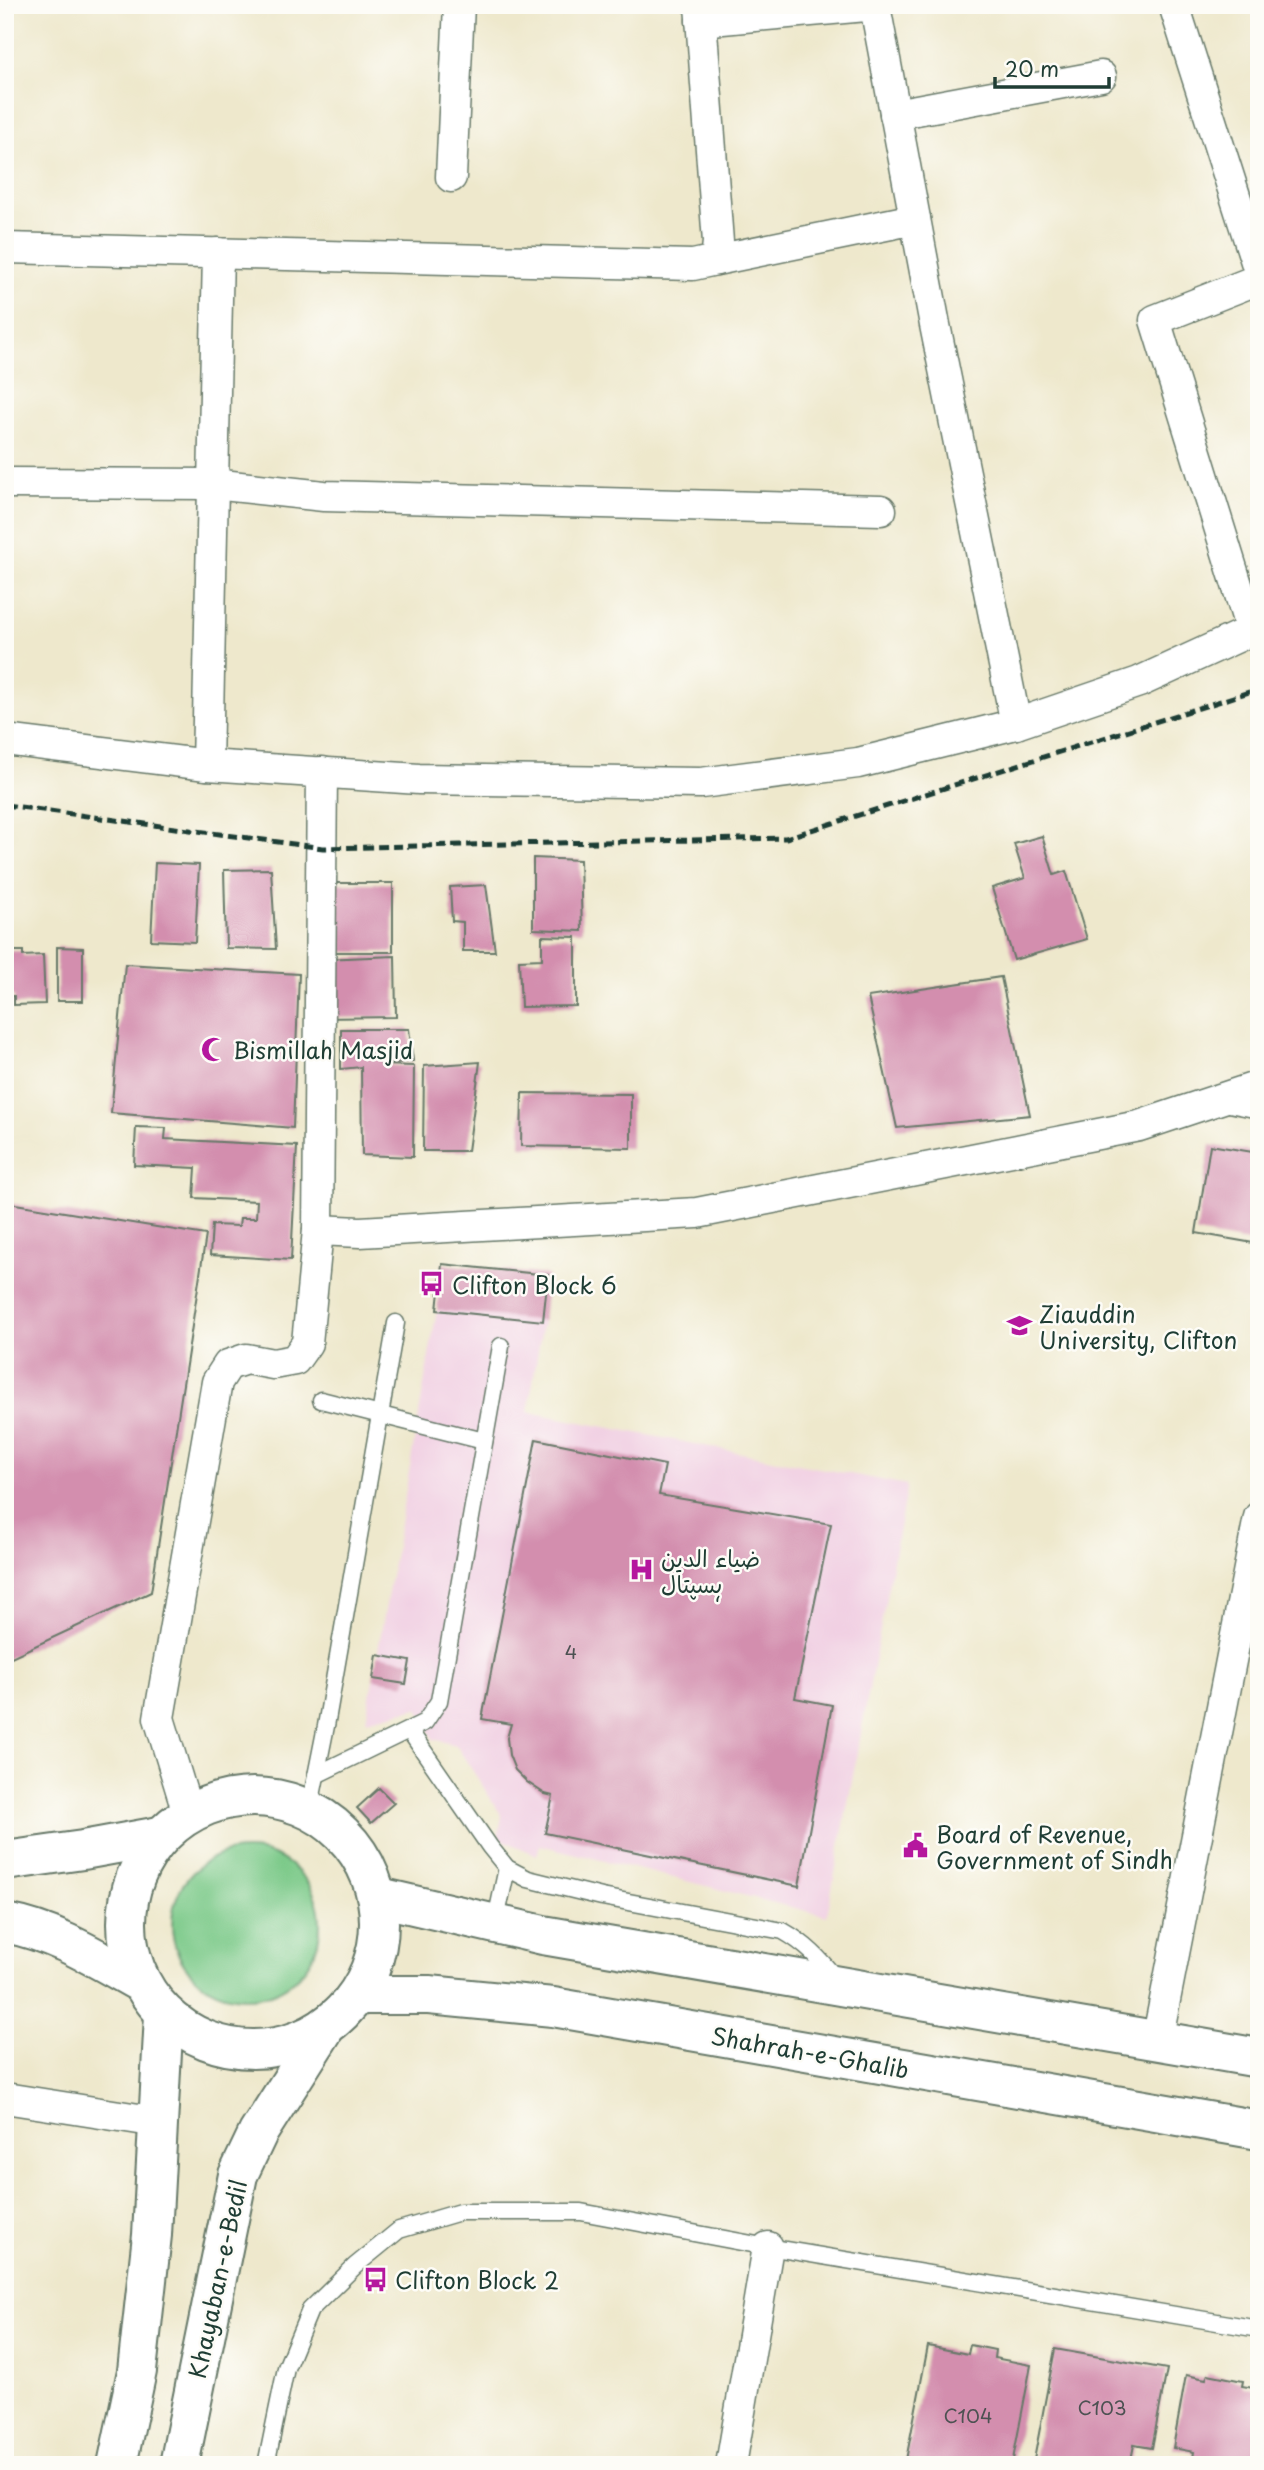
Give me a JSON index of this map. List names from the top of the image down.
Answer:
{
  "streets": {
    "main road": ["Shahrah-e-Ghalib", "Khayaban-e-Bedil"]
  },
  "places": {
    "mosque": ["Bismillah Masjid"],
    "bus stop": ["Clifton Block 6", "Clifton Block 2"],
    "school or university": ["Ziauddin University, Clifton"],
    "hospital": ["ضیاء الدین ہسپتال"],
    "public building": ["Board of Revenue, Government of Sindh"]
  },
  "house_numbers": ["4", "C103", "C104"],
  "scale_bar": "20 m"
}
